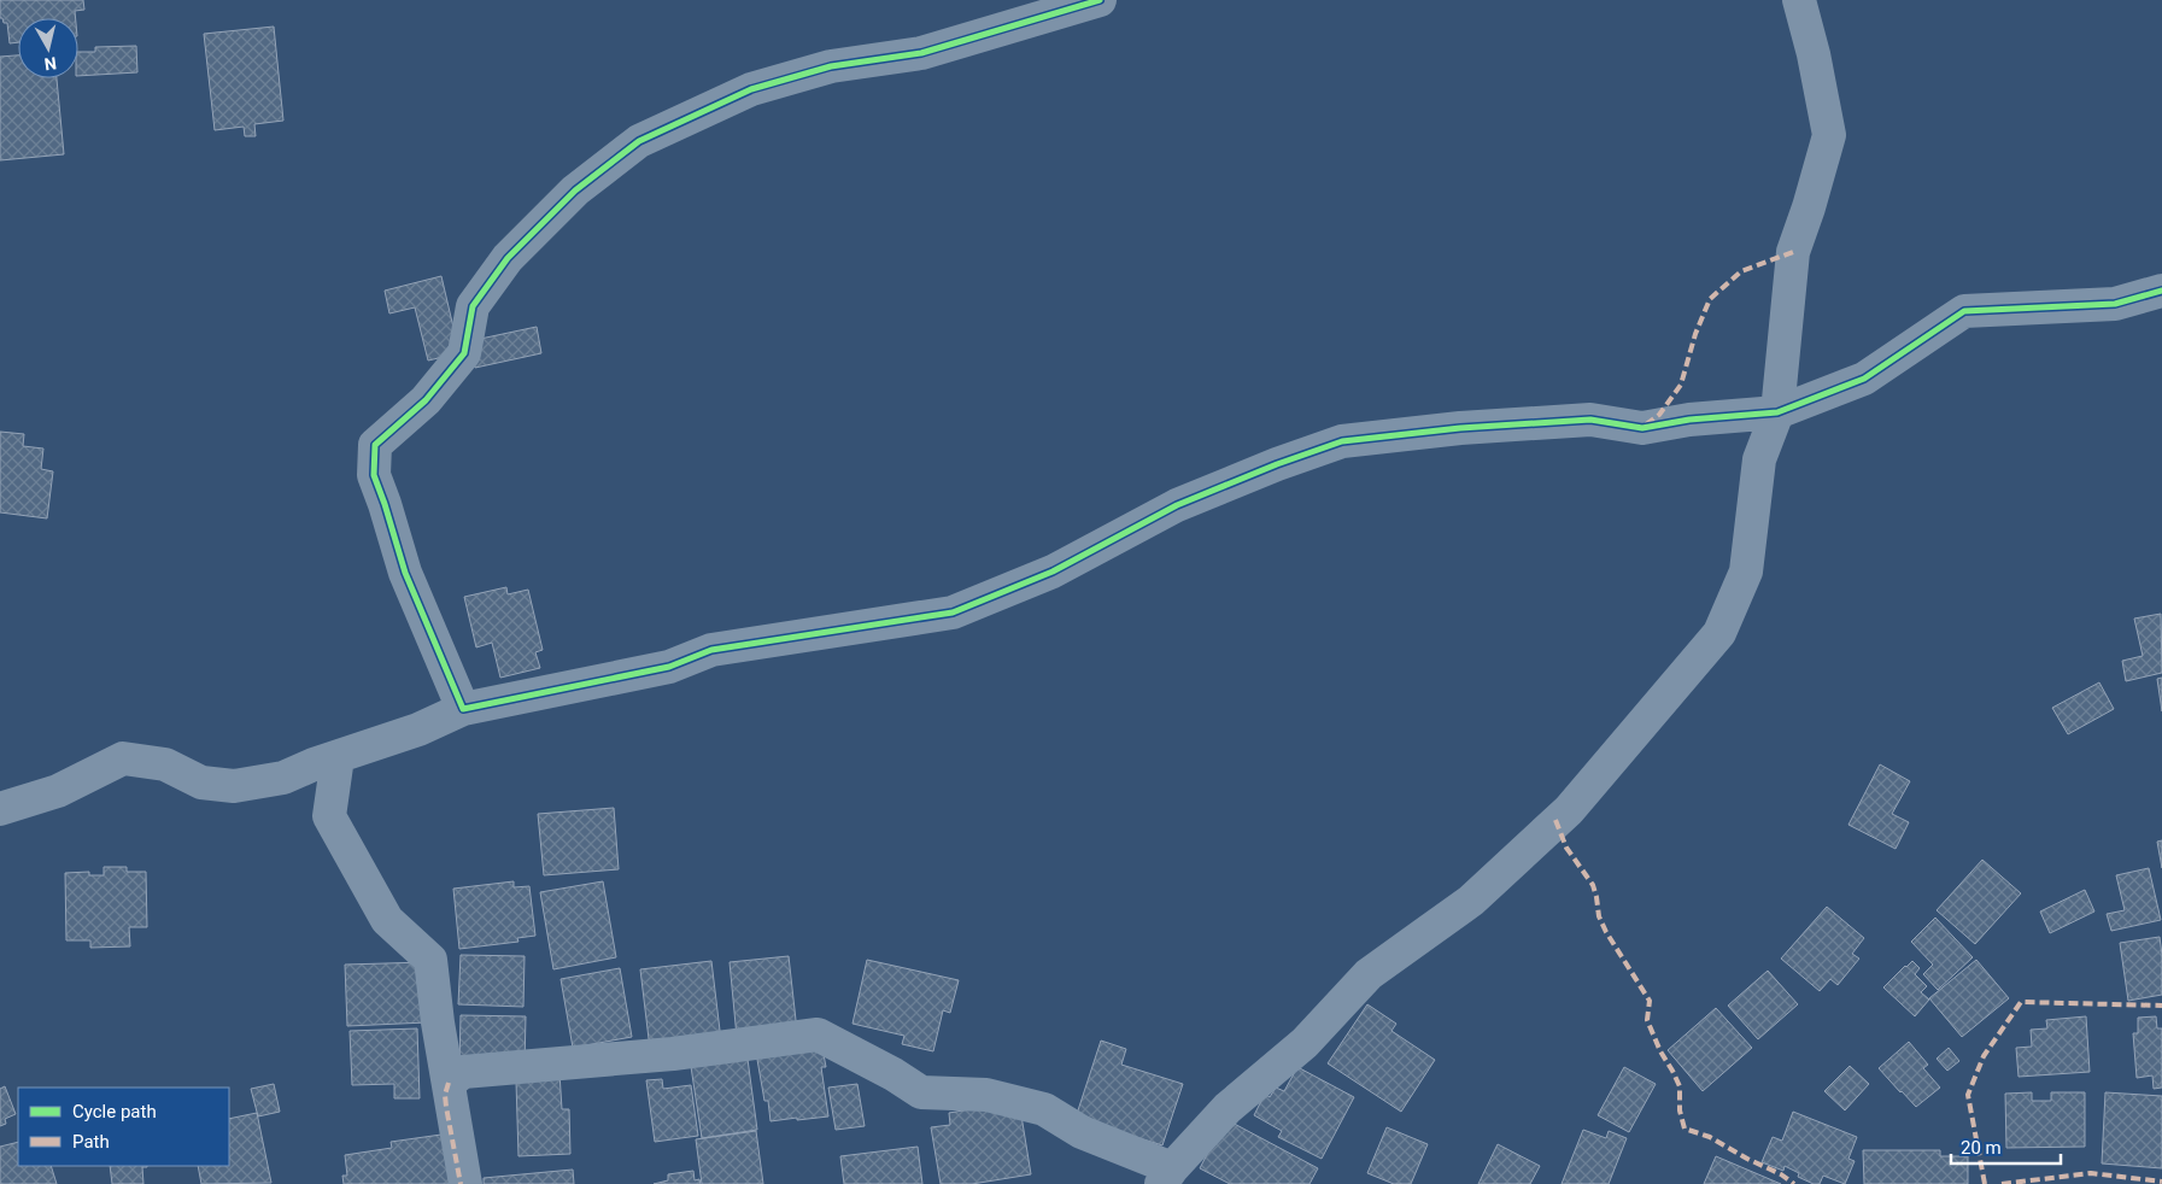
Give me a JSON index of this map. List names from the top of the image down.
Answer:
{
  "legend": ["Cycle path", "Path"],
  "scale_bar": "20 m",
  "north": "bottom"
}
